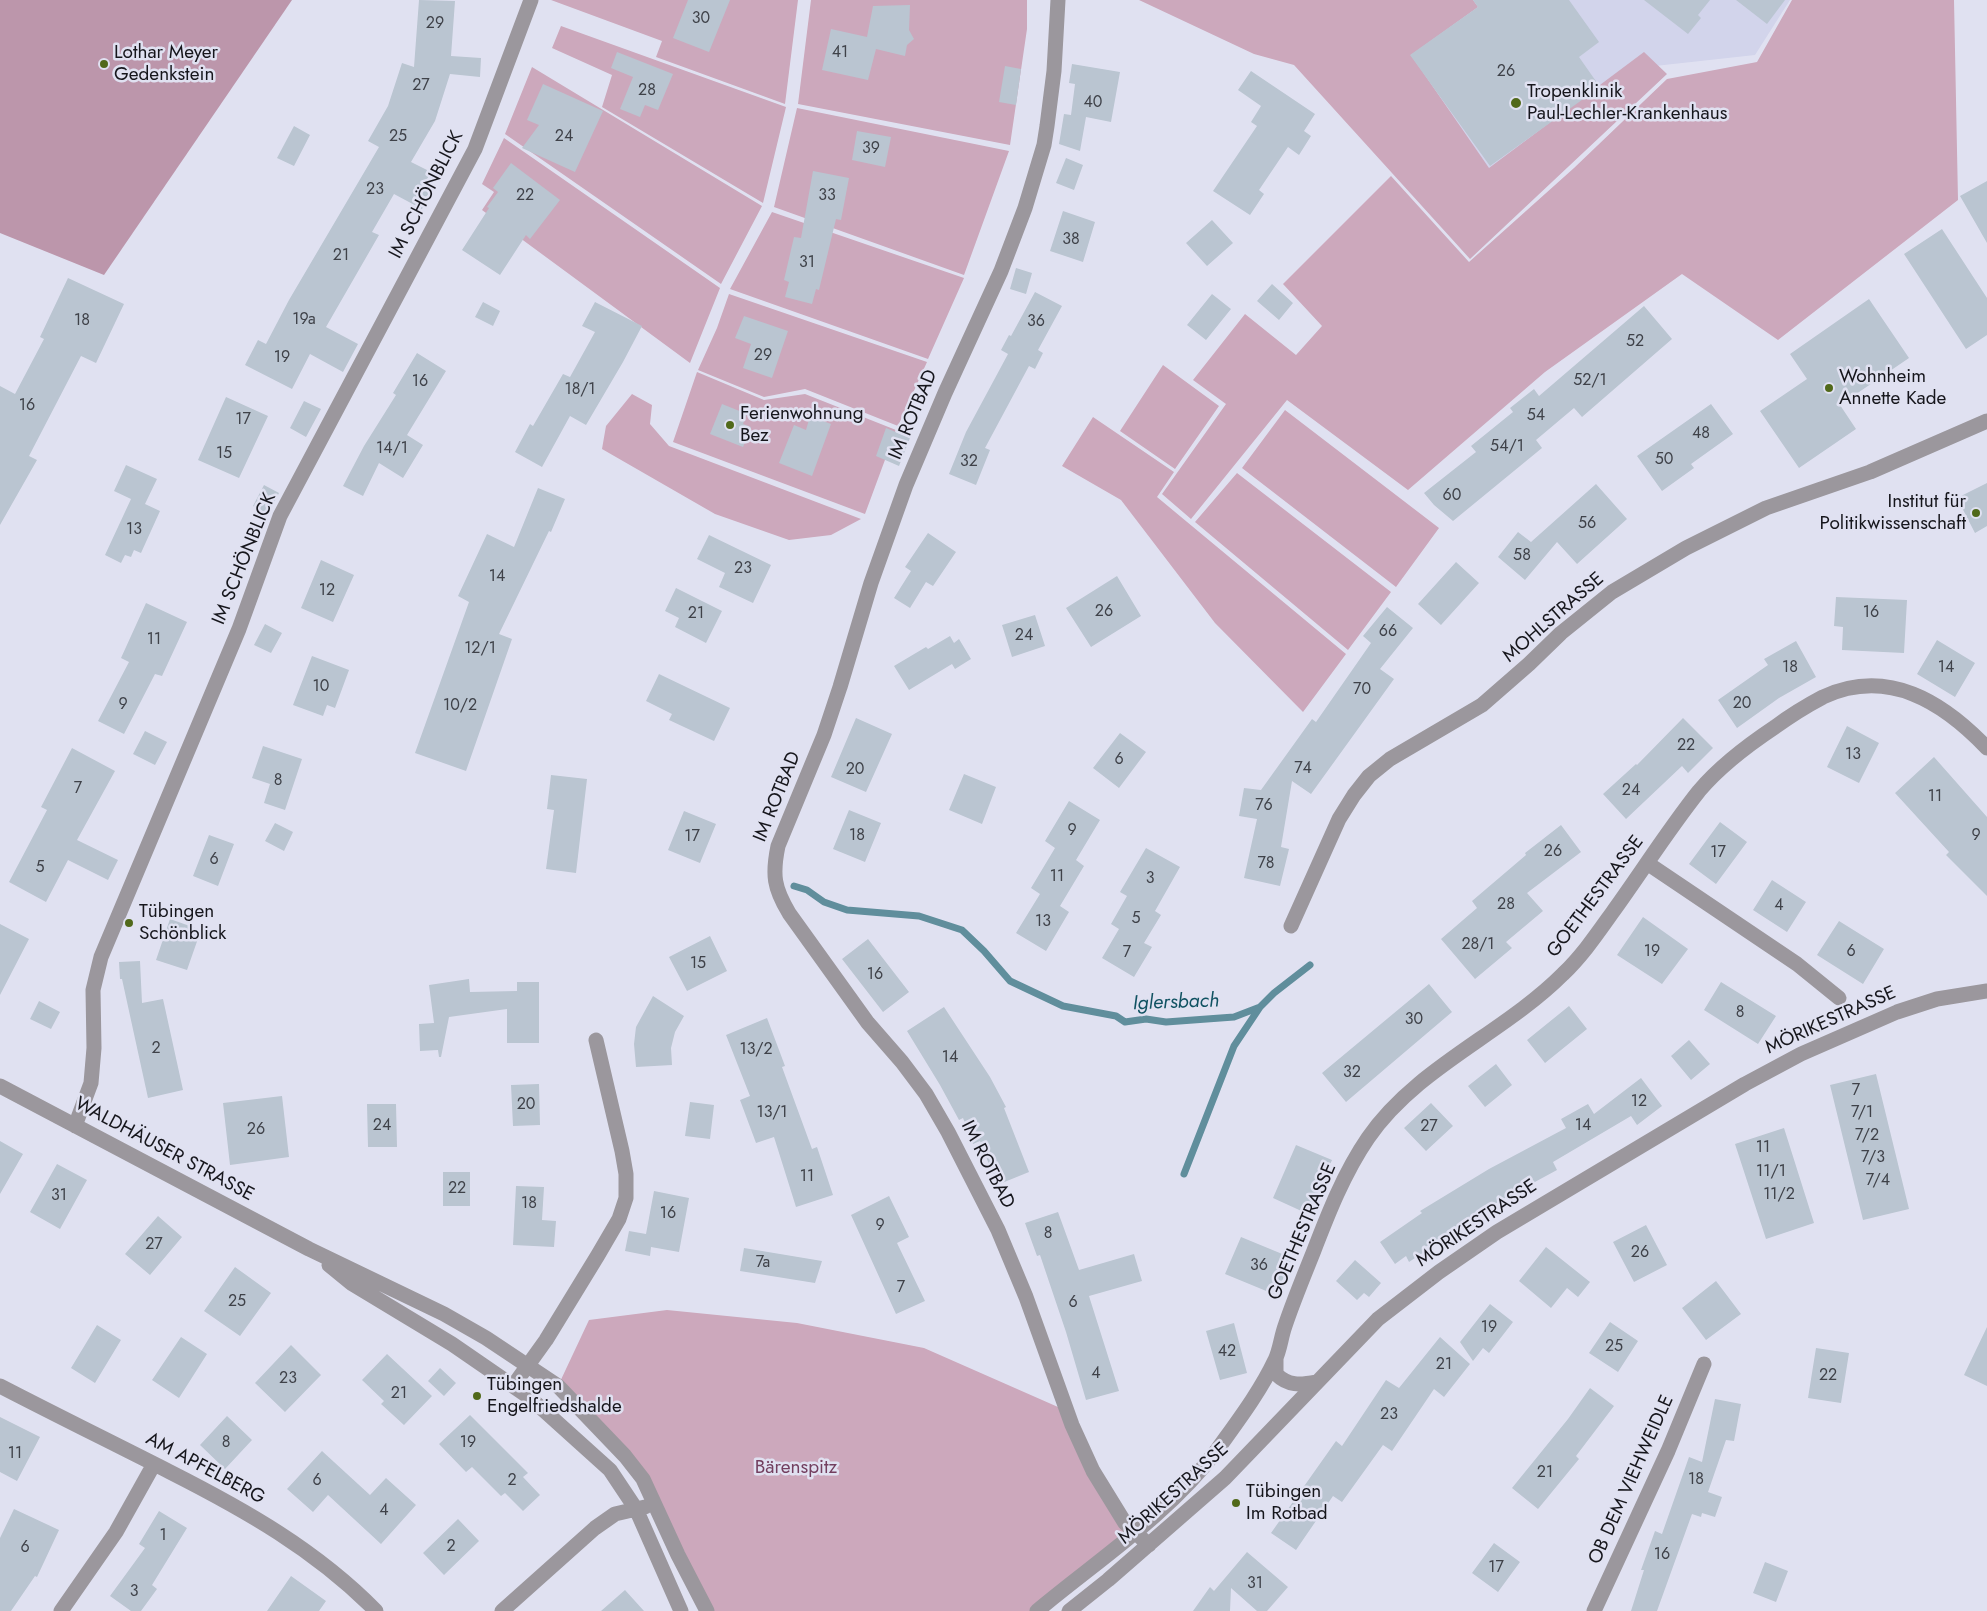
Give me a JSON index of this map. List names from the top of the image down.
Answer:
{
  "streets": {
    "street": [
      "IM SCHÖNBLICK",
      "IM ROTBAD",
      "MOHLSTRASSE",
      "GOETHESTRASSE",
      "MÖRIKESTRASSE",
      "WALDHÄUSER STRASSE",
      "AM APFELBERG",
      "OB DEM VIEHWEIDLE"
    ]
  },
  "crossings": [
    ["IM SCHÖNBLICK", "WALDHÄUSER STRASSE"],
    ["IM ROTBAD", "GOETHESTRASSE"],
    ["IM ROTBAD", "MÖRIKESTRASSE"],
    ["GOETHESTRASSE", "MÖRIKESTRASSE"]
  ],
  "water": ["Iglersbach"],
  "parks": ["Bärenspitz"],
  "places": [
    "Lothar Meyer Gedenkstein",
    "Tropenklinik Paul-Lechler-Krankenhaus",
    "Wohnheim Annette Kade",
    "Ferienwohnung Bez",
    "Institut für Politikwissenschaft",
    "Tübingen Schönblick",
    "Tübingen Engelfriedshalde",
    "Tübingen Im Rotbad"
  ],
  "house_numbers": [
    "30",
    "29",
    "41",
    "26",
    "27",
    "28",
    "40",
    "25",
    "24",
    "39",
    "23",
    "22",
    "33",
    "38",
    "21",
    "31",
    "19a",
    "18",
    "36",
    "52",
    "29",
    "19",
    "52/1",
    "16",
    "18/1",
    "16",
    "54",
    "17",
    "48",
    "54/1",
    "14/1",
    "15",
    "50",
    "32",
    "60",
    "56",
    "13",
    "58",
    "23",
    "14",
    "12",
    "26",
    "16",
    "21",
    "66",
    "24",
    "11",
    "12/1",
    "18",
    "14",
    "10",
    "70",
    "20",
    "9",
    "10/2",
    "22",
    "13",
    "6",
    "74",
    "20",
    "8",
    "7",
    "24",
    "11",
    "76",
    "9",
    "18",
    "9",
    "17",
    "26",
    "17",
    "6",
    "78",
    "5",
    "11",
    "3",
    "28",
    "4",
    "5",
    "13",
    "28/1",
    "19",
    "6",
    "7",
    "15",
    "16",
    "8",
    "30",
    "2",
    "13/2",
    "14",
    "32",
    "7",
    "12",
    "20",
    "13/1",
    "7/1",
    "24",
    "14",
    "27",
    "26",
    "7/2",
    "11",
    "7/3",
    "11/1",
    "11",
    "7/4",
    "22",
    "11/2",
    "31",
    "18",
    "16",
    "9",
    "8",
    "27",
    "26",
    "7a",
    "36",
    "7",
    "25",
    "6",
    "19",
    "25",
    "42",
    "21",
    "4",
    "22",
    "23",
    "21",
    "23",
    "8",
    "19",
    "11",
    "21",
    "18",
    "6",
    "2",
    "4",
    "1",
    "2",
    "6",
    "16",
    "17",
    "31",
    "3"
  ]
}
